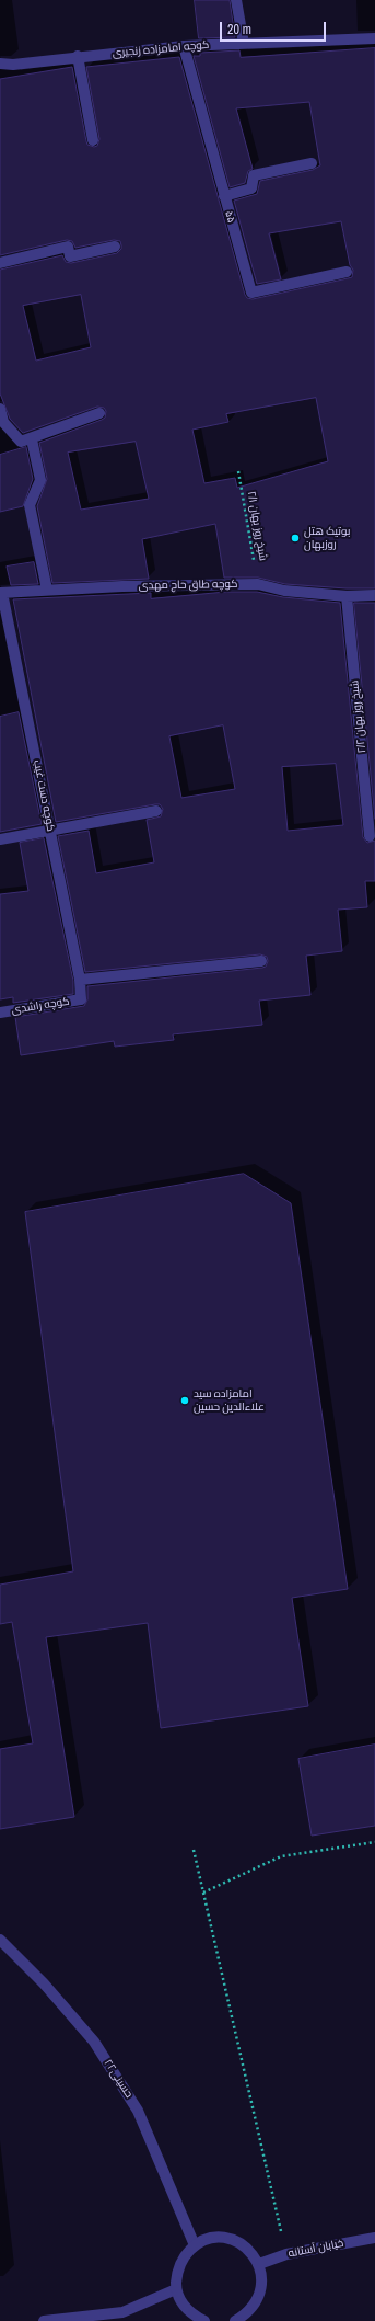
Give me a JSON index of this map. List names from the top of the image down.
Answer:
{
  "streets": {
    "street": [
      "کوچه امامزاده زنجیری",
      "۵۵",
      "کوچه طاق حاج مهدی",
      "شیخ روز بهان ۲/۲",
      "کوچه دست غیب",
      "کوچه راشدی",
      "حسینی۲۲",
      "خیابان آستانه"
    ],
    "path": ["شیخ روز بهان ۲/۱"]
  },
  "crossings": [
    ["کوچه امامزاده زنجیری", "۵۵"],
    ["شیخ روز بهان ۲/۱", "کوچه طاق حاج مهدی"],
    ["کوچه طاق حاج مهدی", "شیخ روز بهان ۲/۲"],
    ["کوچه طاق حاج مهدی", "کوچه دست غیب"],
    ["کوچه دست غیب", "کوچه راشدی"]
  ],
  "places": ["بوتیک هتل روزبهان", "امامزاده سید علاءالدین حسین"],
  "scale_bar": "20 m"
}
